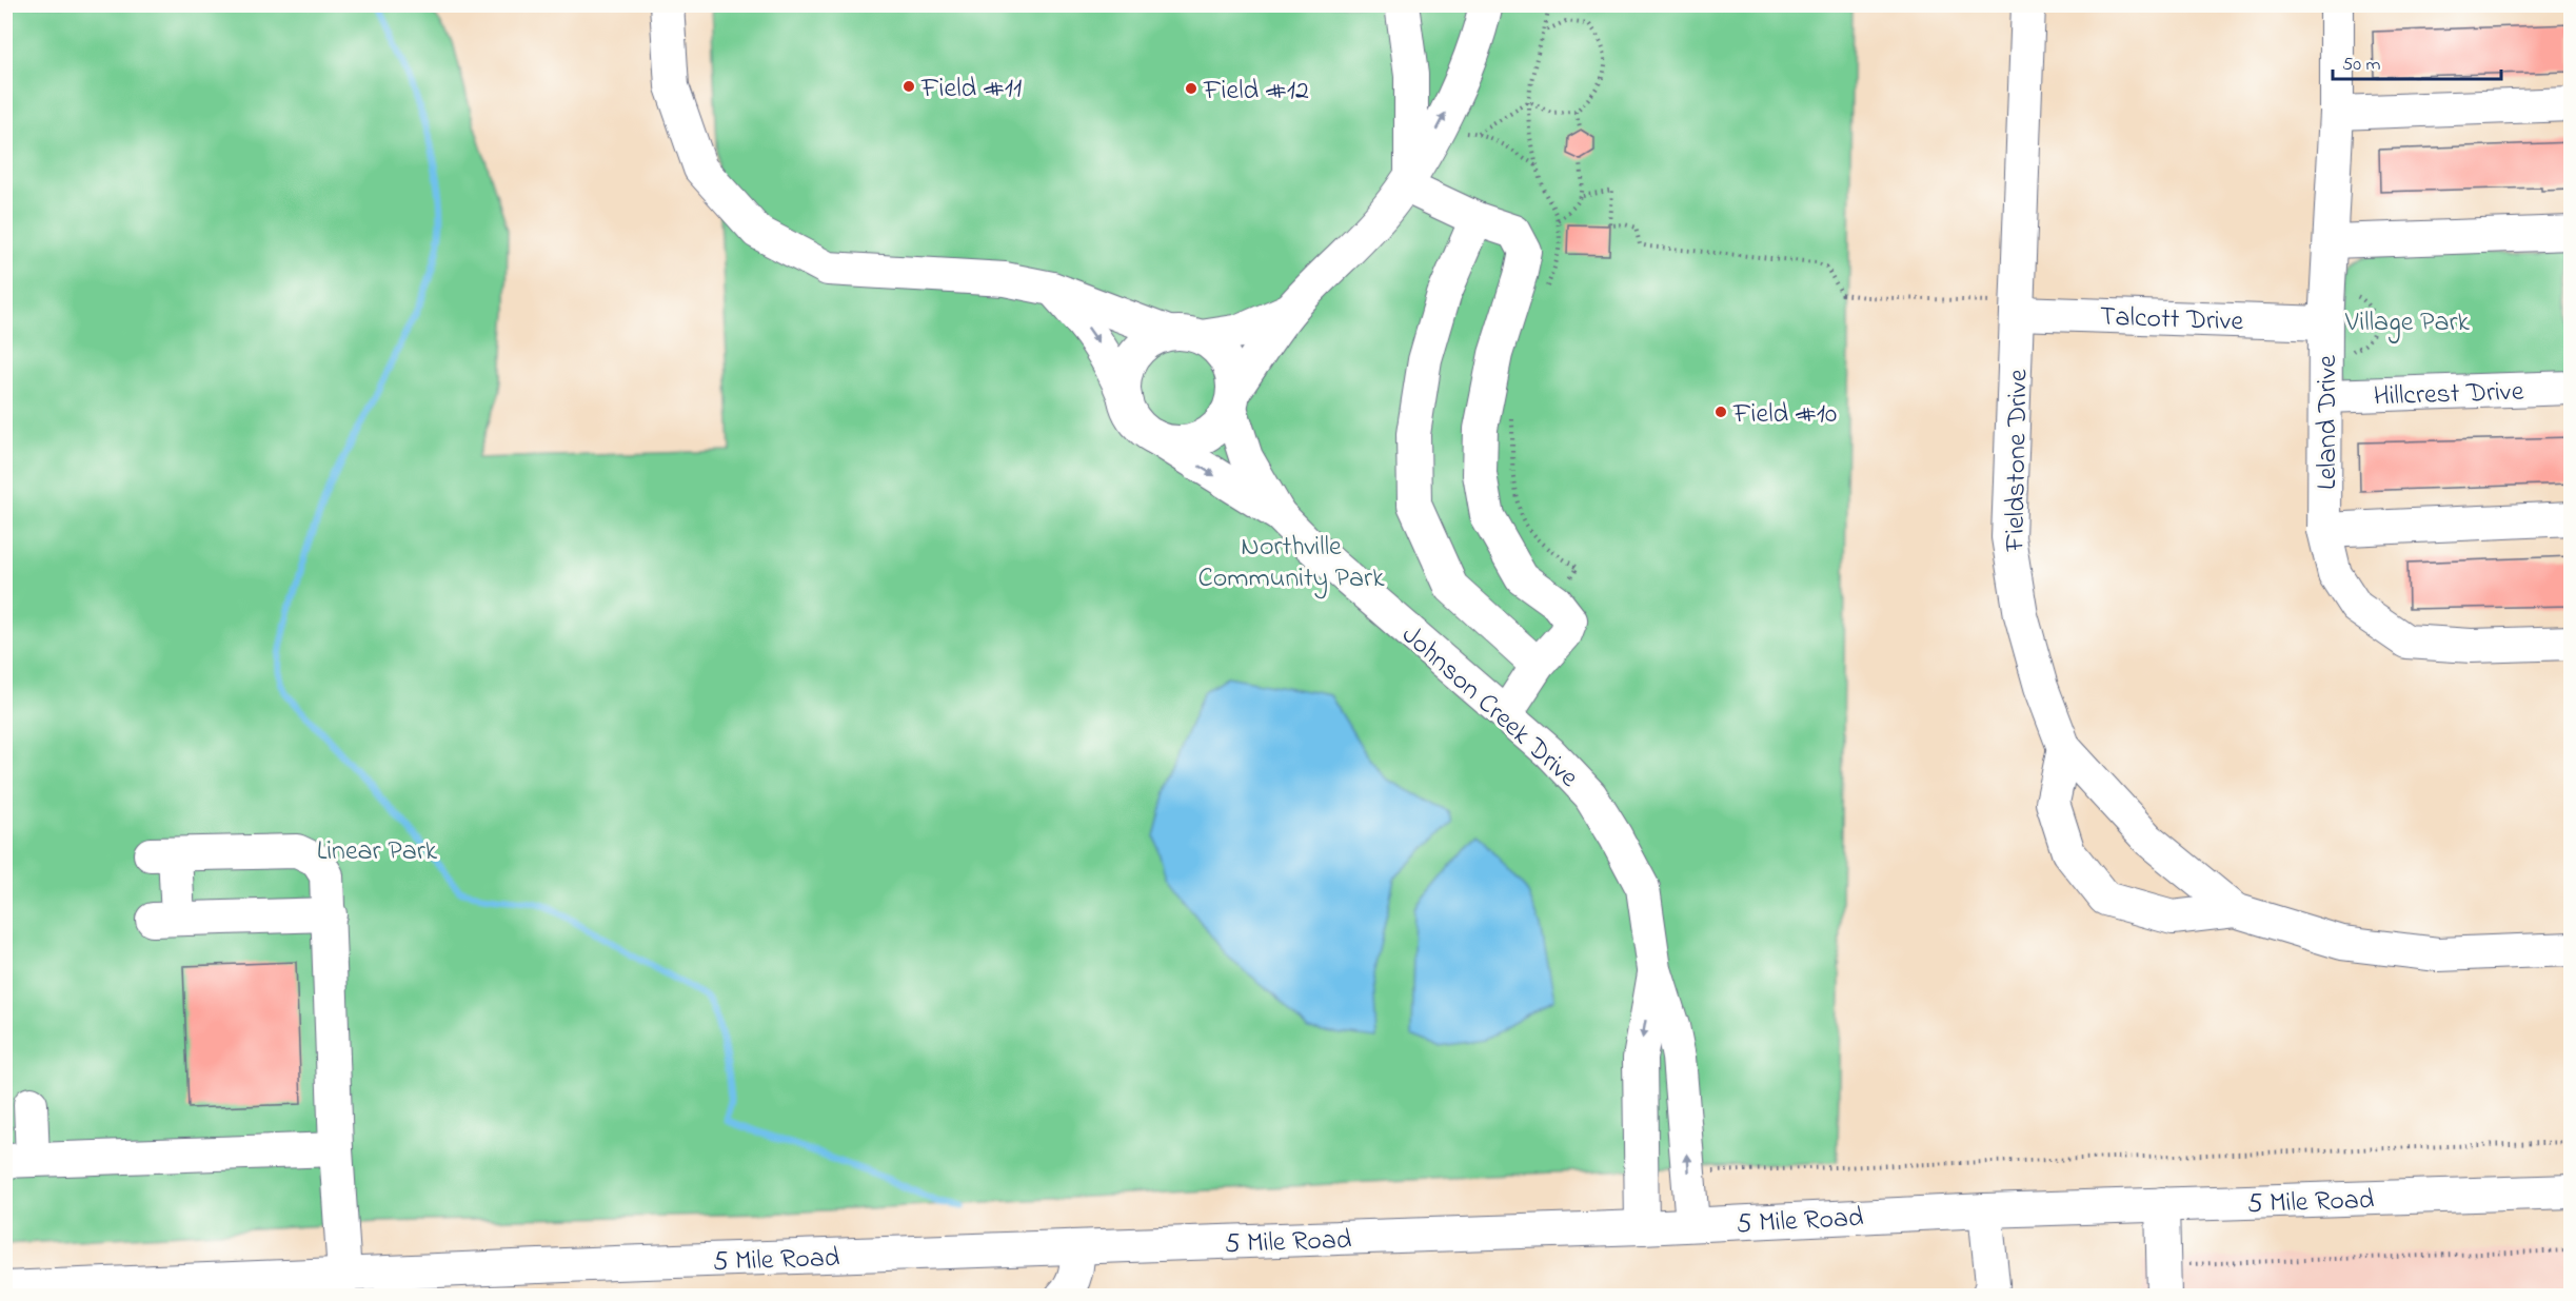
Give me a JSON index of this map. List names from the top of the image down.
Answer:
{
  "streets": {
    "street": [
      "Talcott Drive",
      "Hillcrest Drive",
      "Leland Drive",
      "Fieldstone Drive",
      "Johnson Creek Drive",
      "5 Mile Road"
    ]
  },
  "crossings": [
    ["Talcott Drive", "Leland Drive"],
    ["Talcott Drive", "Fieldstone Drive"],
    ["Hillcrest Drive", "Leland Drive"],
    ["Johnson Creek Drive", "5 Mile Road"]
  ],
  "parks": ["Village Park", "Northville Community Park", "Linear Park"],
  "places": ["Field #11", "Field #12", "Field #10"],
  "scale_bar": "50 m"
}
